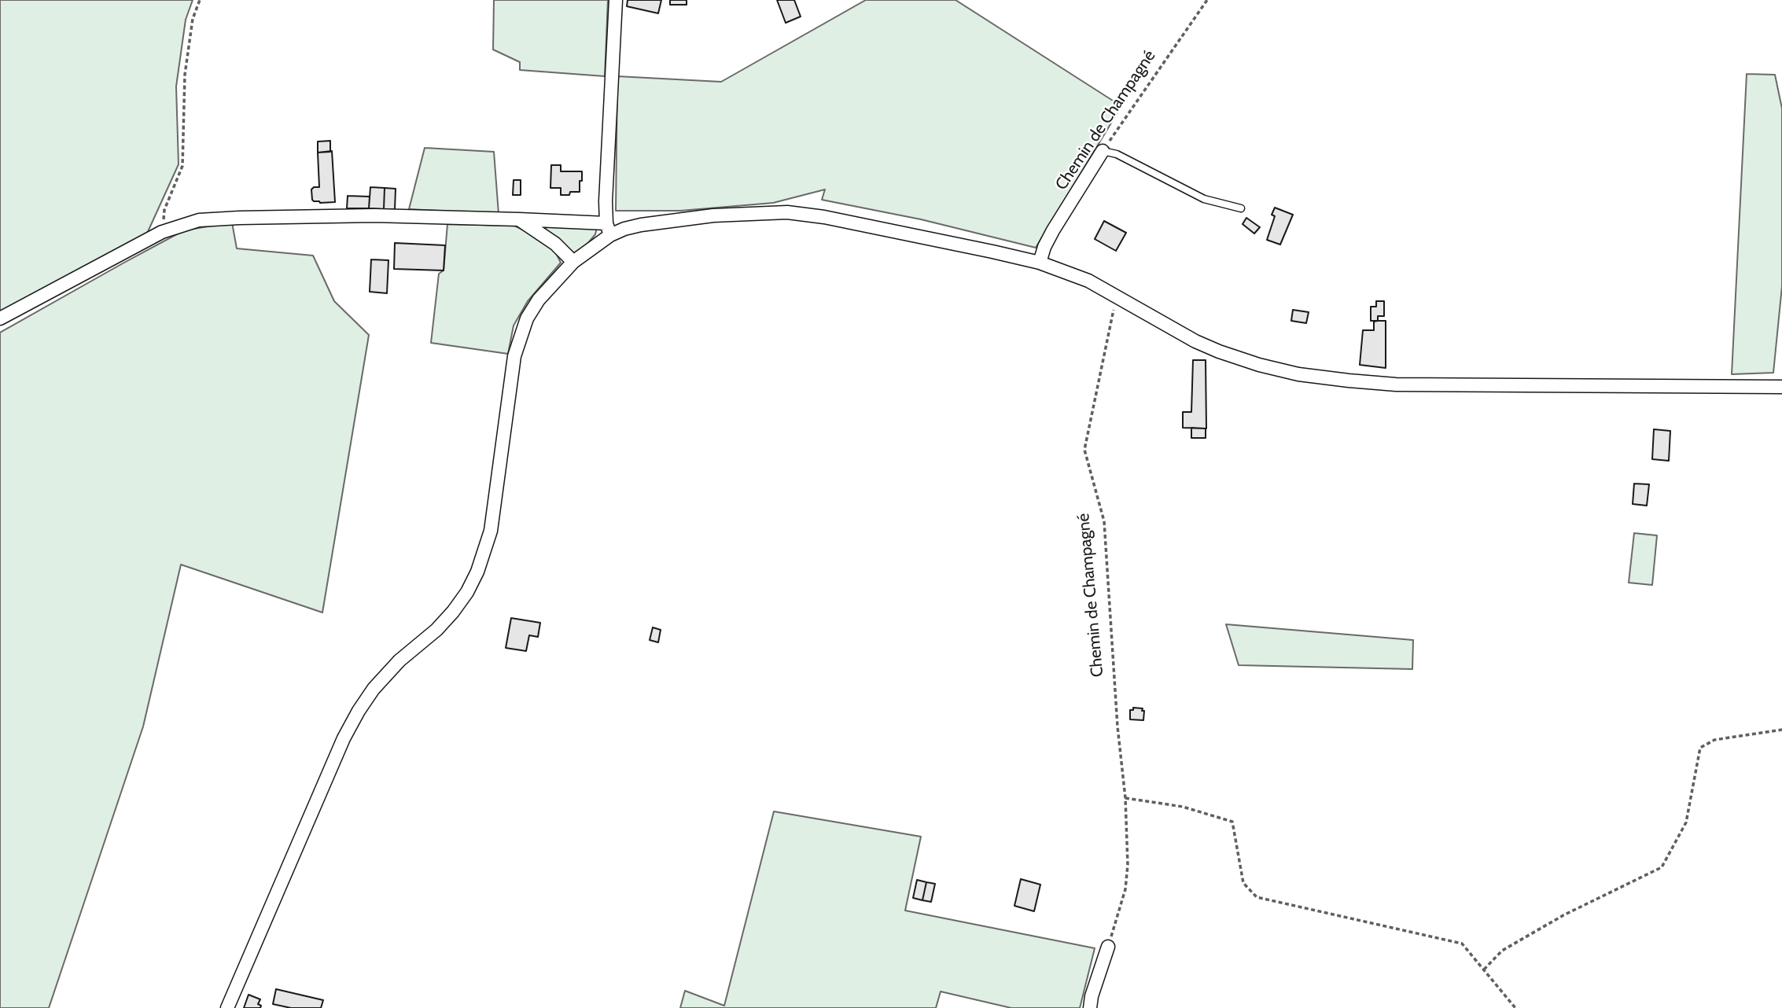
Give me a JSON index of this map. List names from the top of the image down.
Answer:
{
  "streets": {
    "street": ["Chemin de Champagné"]
  }
}
